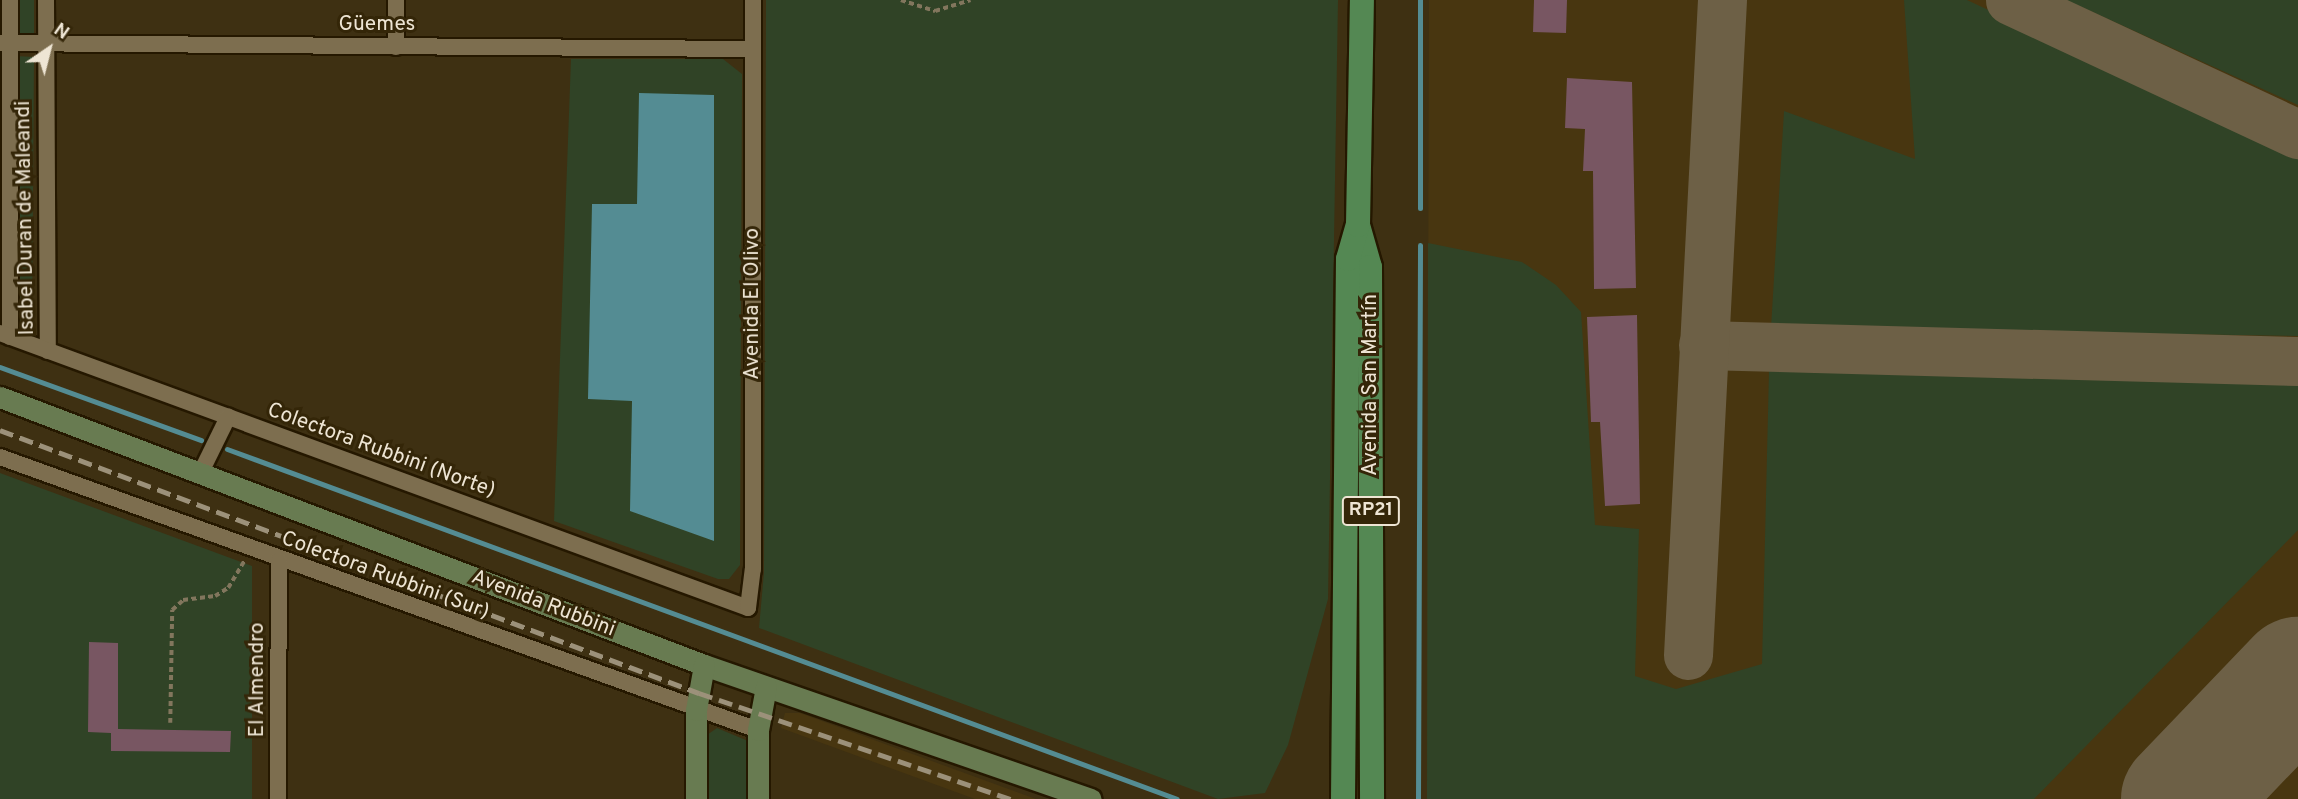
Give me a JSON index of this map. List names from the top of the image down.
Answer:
{
  "streets": {
    "main road": ["Avenida San Martín", "RP21", "Avenida Rubbini"],
    "street": [
      "Güemes",
      "Isabel Duran de Maleandi",
      "Avenida El Olivo",
      "Colectora Rubbini (Norte)",
      "Colectora Rubbini (Sur)",
      "El Almendro"
    ]
  },
  "crossings": [
    ["Güemes", "Isabel Duran de Maleandi"],
    ["Güemes", "Avenida El Olivo"],
    ["Isabel Duran de Maleandi", "Colectora Rubbini (Norte)"],
    ["Avenida El Olivo", "Colectora Rubbini (Norte)"],
    ["Colectora Rubbini (Sur)", "El Almendro"]
  ],
  "north": "top right"
}
